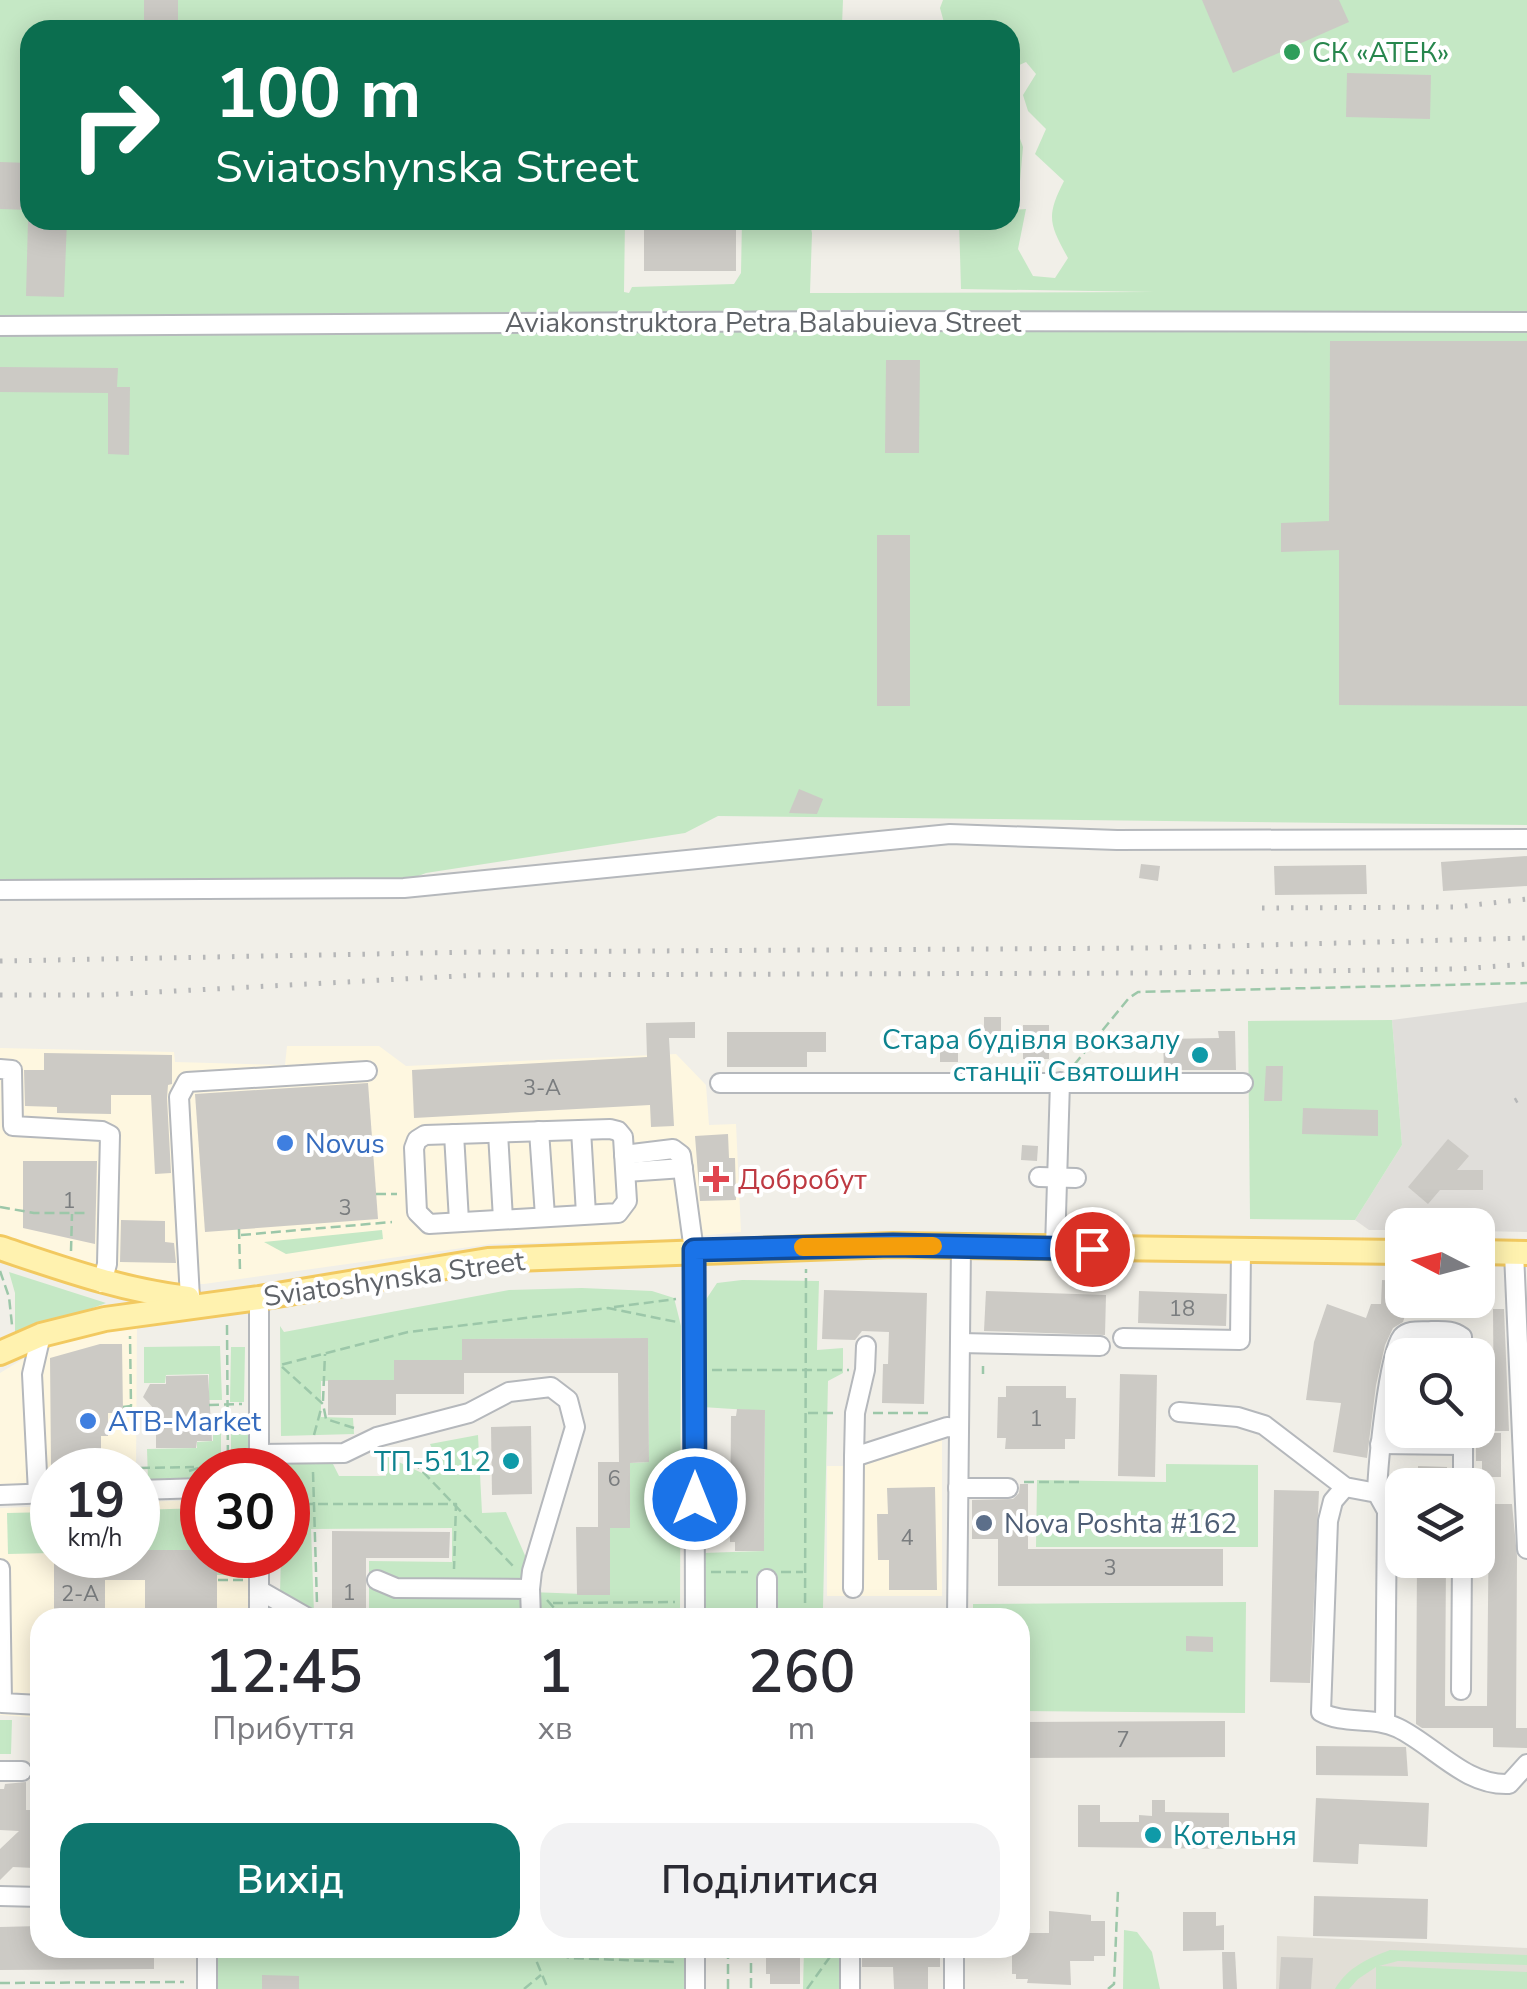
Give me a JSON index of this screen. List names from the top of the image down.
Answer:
{
  "streets": {
    "main road": ["Sviatoshynska Street"],
    "street": ["Aviakonstruktora Petra Balabuieva Street"]
  },
  "places": {
    "other": [
      "СК «АТЕК»",
      "Стара будівля вокзалу станції Святошин",
      "Novus",
      "ATB-Market",
      "ТП-5112",
      "Nova Poshta #162",
      "Котельня"
    ],
    "health": ["Добробут"]
  },
  "house_numbers": [
    "3-А",
    "1",
    "3",
    "18",
    "1",
    "6",
    "4",
    "3",
    "1",
    "2-А",
    "7"
  ],
  "north": "left",
  "page": {
    "turn": ["100 m", "Sviatoshynska Street"],
    "speed": "19 km/h",
    "limit": "30",
    "eta": [
      "12:45",
      "Прибуття",
      "1",
      "хв",
      "260",
      "m"
    ],
    "buttons": ["Вихід", "Поділитися"]
  }
}
